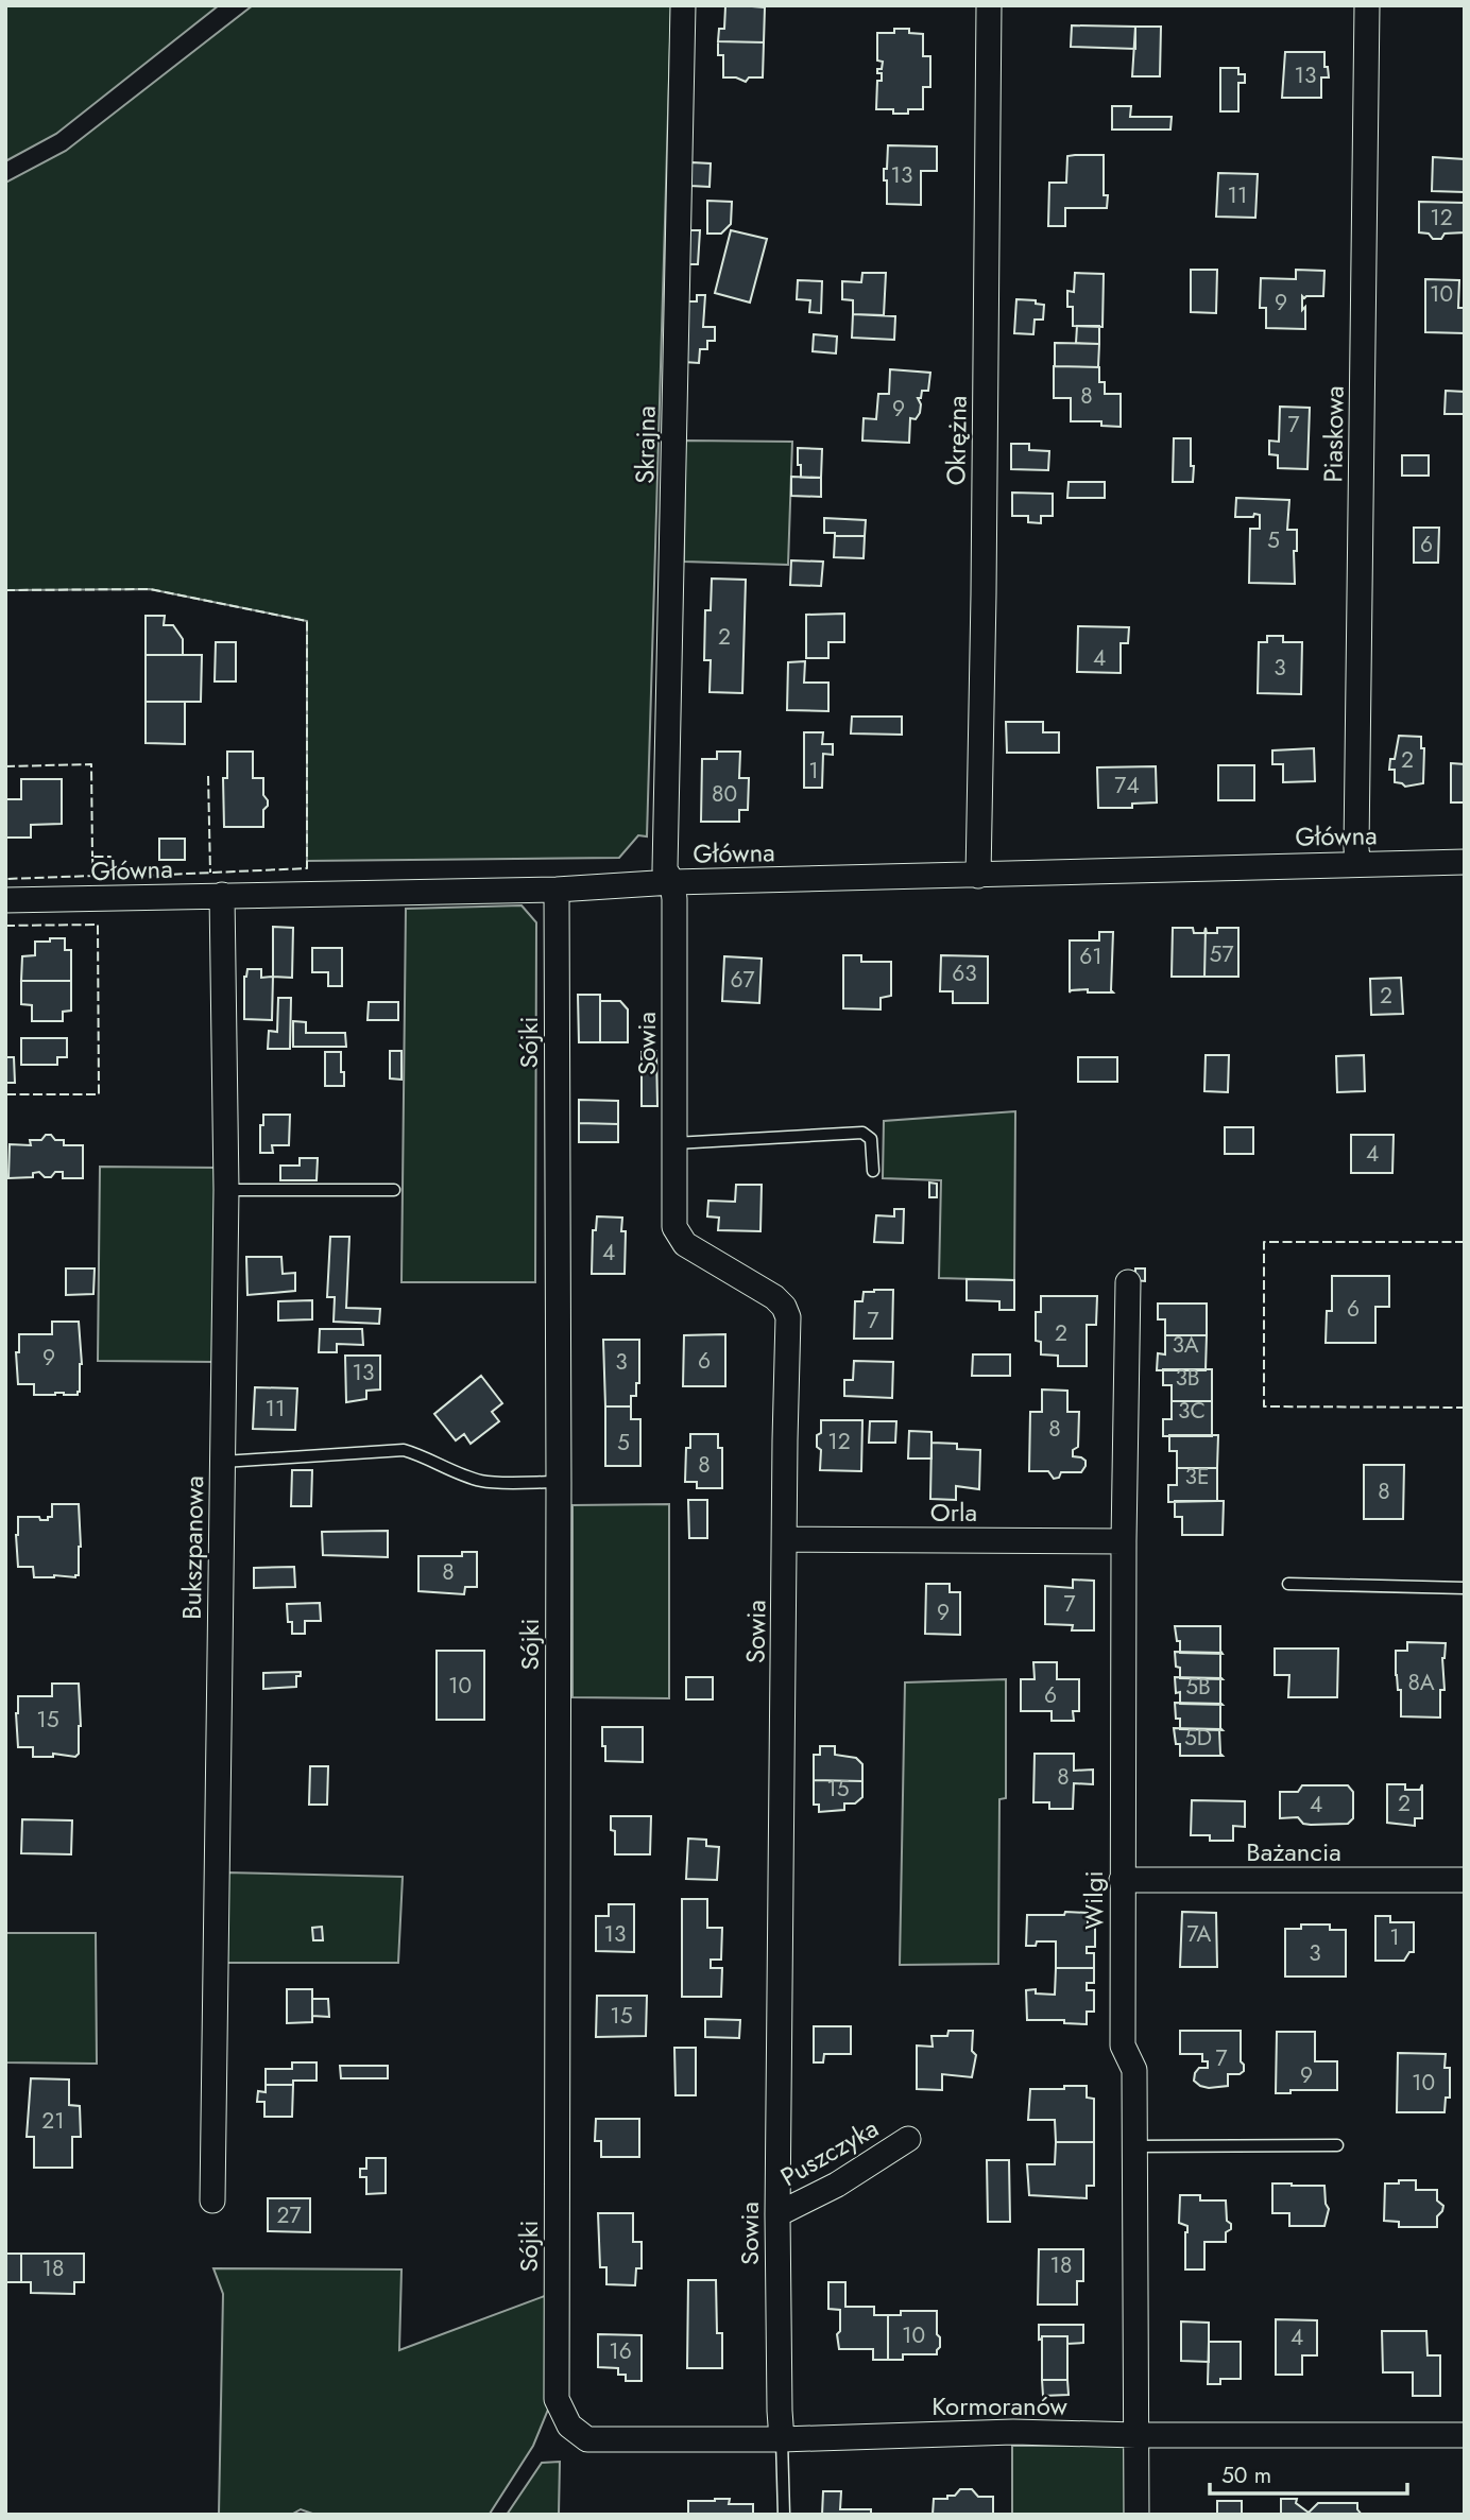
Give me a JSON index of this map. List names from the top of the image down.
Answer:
{
  "streets": {
    "street": [
      "Piaskowa",
      "Okrężna",
      "Skrajna",
      "Główna",
      "Sójki",
      "Sowia",
      "Orla",
      "Bukszpanowa",
      "Bażancia",
      "Wilgi",
      "Puszczyka",
      "Kormoranów"
    ]
  },
  "crossings": [
    ["Piaskowa", "Główna"],
    ["Okrężna", "Główna"],
    ["Skrajna", "Główna"],
    ["Skrajna", "Sowia"],
    ["Główna", "Sójki"],
    ["Główna", "Sowia"],
    ["Główna", "Bukszpanowa"],
    ["Sójki", "Kormoranów"],
    ["Sowia", "Orla"],
    ["Sowia", "Puszczyka"],
    ["Sowia", "Kormoranów"],
    ["Orla", "Wilgi"],
    ["Bażancia", "Wilgi"],
    ["Wilgi", "Kormoranów"]
  ],
  "house_numbers": [
    "13",
    "13",
    "11",
    "12",
    "10",
    "9",
    "8",
    "9",
    "7",
    "5",
    "6",
    "2",
    "4",
    "3",
    "2",
    "1",
    "74",
    "80",
    "57",
    "61",
    "63",
    "67",
    "2",
    "4",
    "4",
    "6",
    "7",
    "2",
    "3A",
    "9",
    "6",
    "3",
    "13",
    "3B",
    "11",
    "3C",
    "8",
    "12",
    "5",
    "8",
    "3E",
    "8",
    "8",
    "7",
    "9",
    "8A",
    "10",
    "5B",
    "6",
    "15",
    "5D",
    "8",
    "15",
    "2",
    "4",
    "13",
    "7A",
    "1",
    "3",
    "15",
    "7",
    "9",
    "10",
    "21",
    "27",
    "18",
    "18",
    "10",
    "4",
    "16"
  ],
  "scale_bar": "50 m"
}
